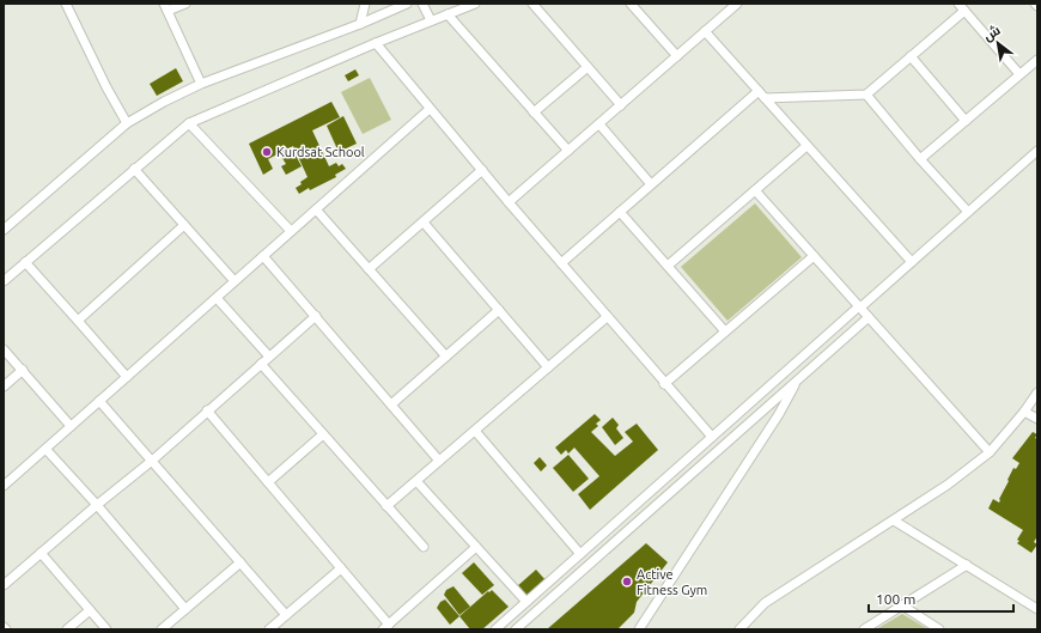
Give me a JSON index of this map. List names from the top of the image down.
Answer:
{
  "places": ["Kurdsat School", "Active Fitness Gym"],
  "scale_bar": "100 m",
  "north": "top left"
}
